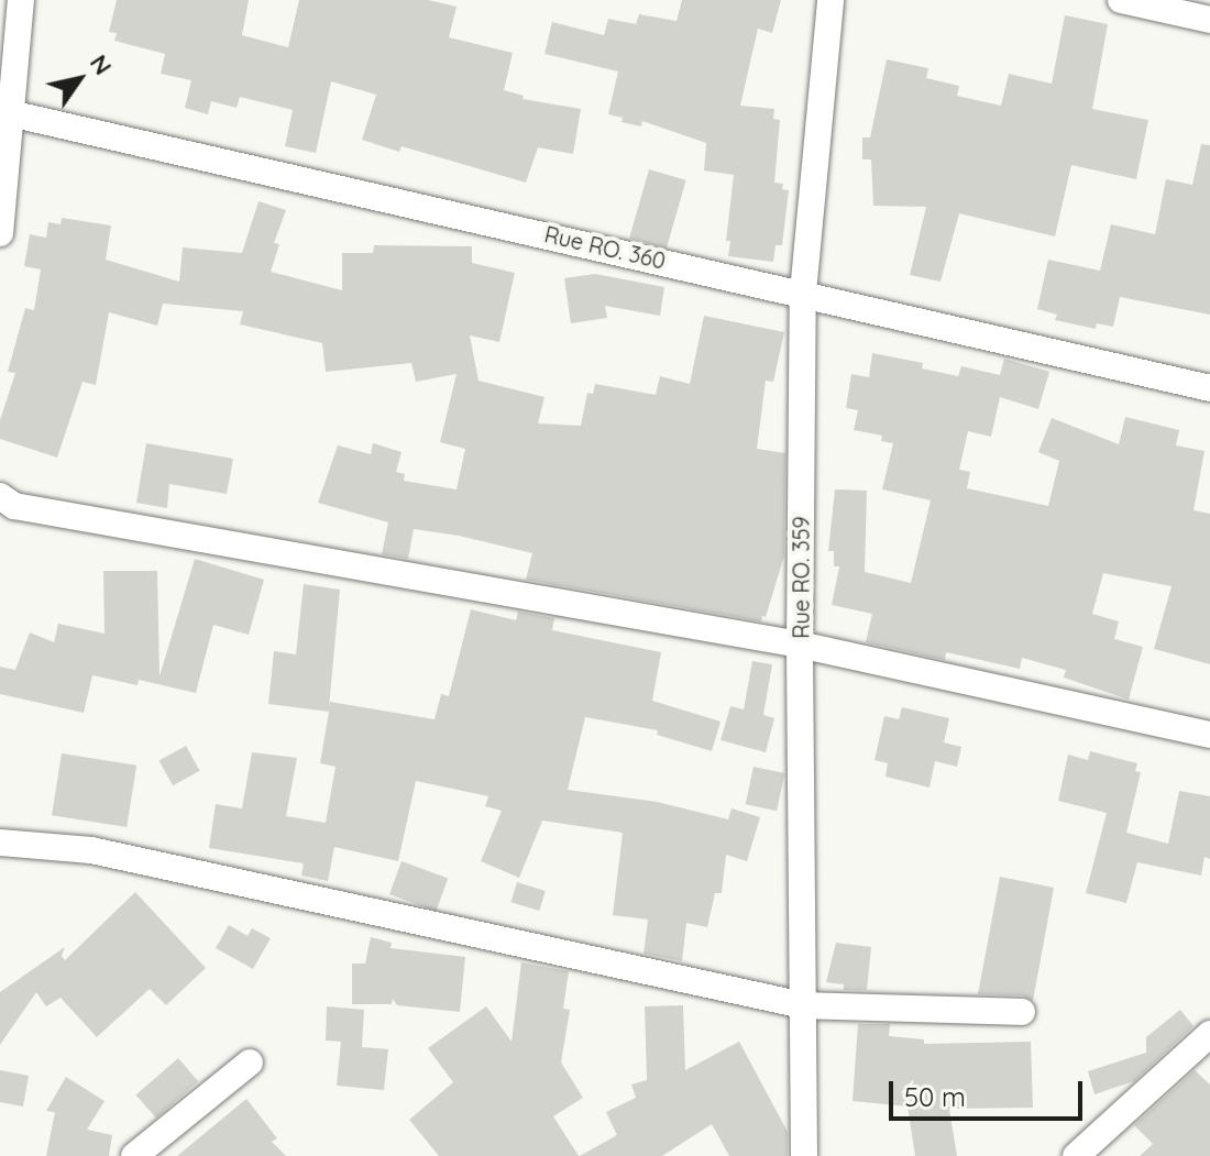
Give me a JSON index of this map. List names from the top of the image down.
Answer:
{
  "streets": {
    "street": ["Rue RO. 360", "Rue RO. 359"]
  },
  "crossings": [
    ["Rue RO. 360", "Rue RO. 359"]
  ],
  "scale_bar": "50 m",
  "north": "top right"
}
